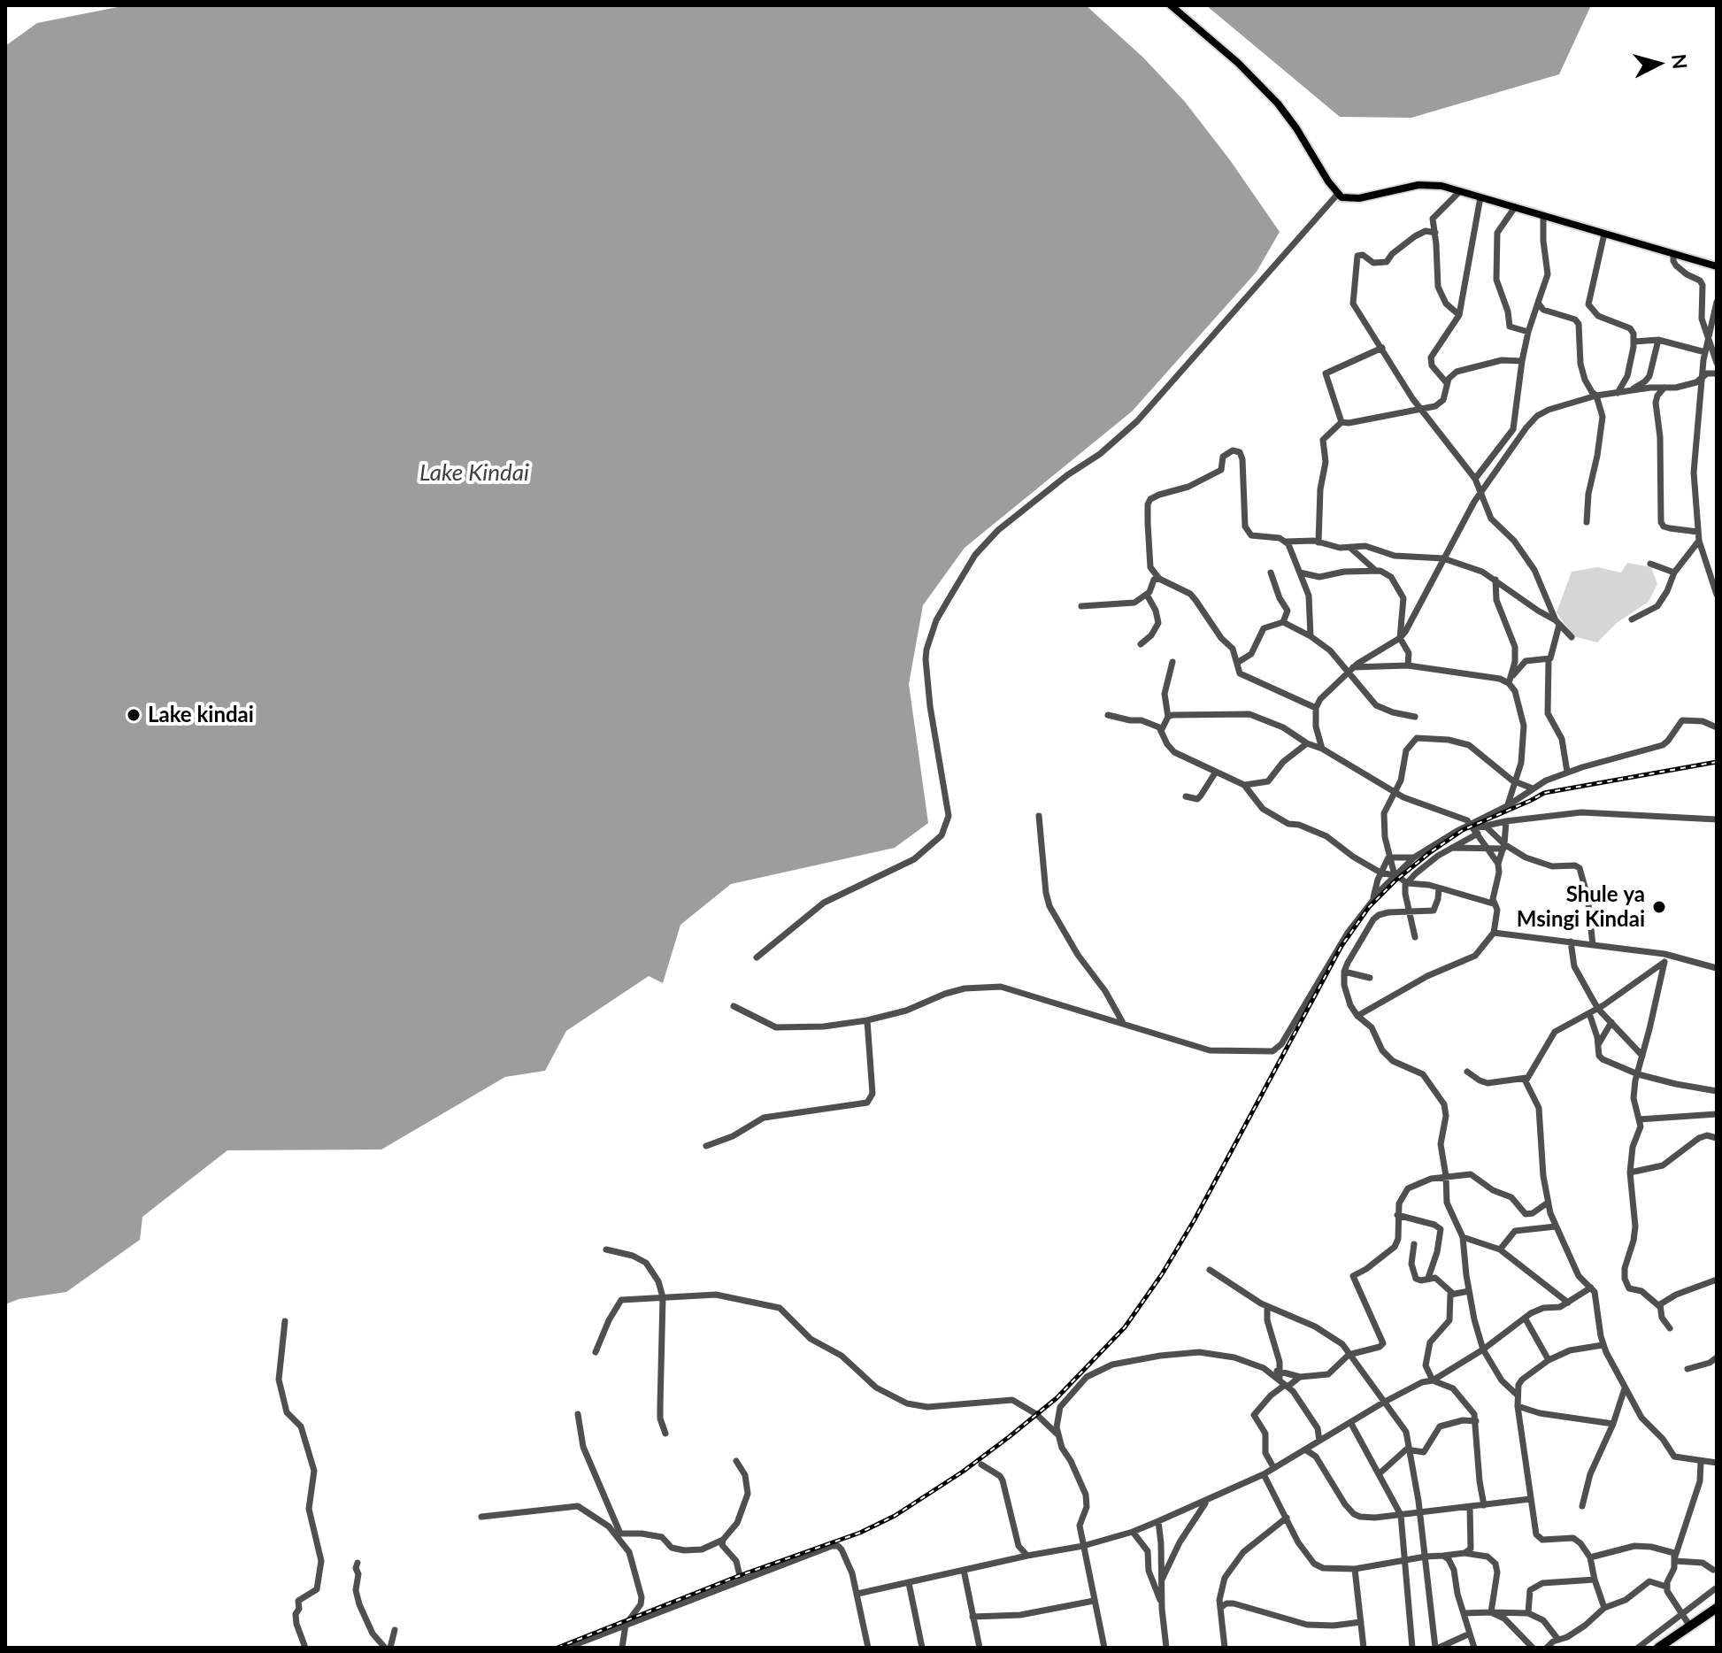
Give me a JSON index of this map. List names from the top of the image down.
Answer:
{
  "water": ["Lake Kindai"],
  "places": ["Lake kindai", "Shule ya Msingi Kindai"],
  "north": "right"
}
